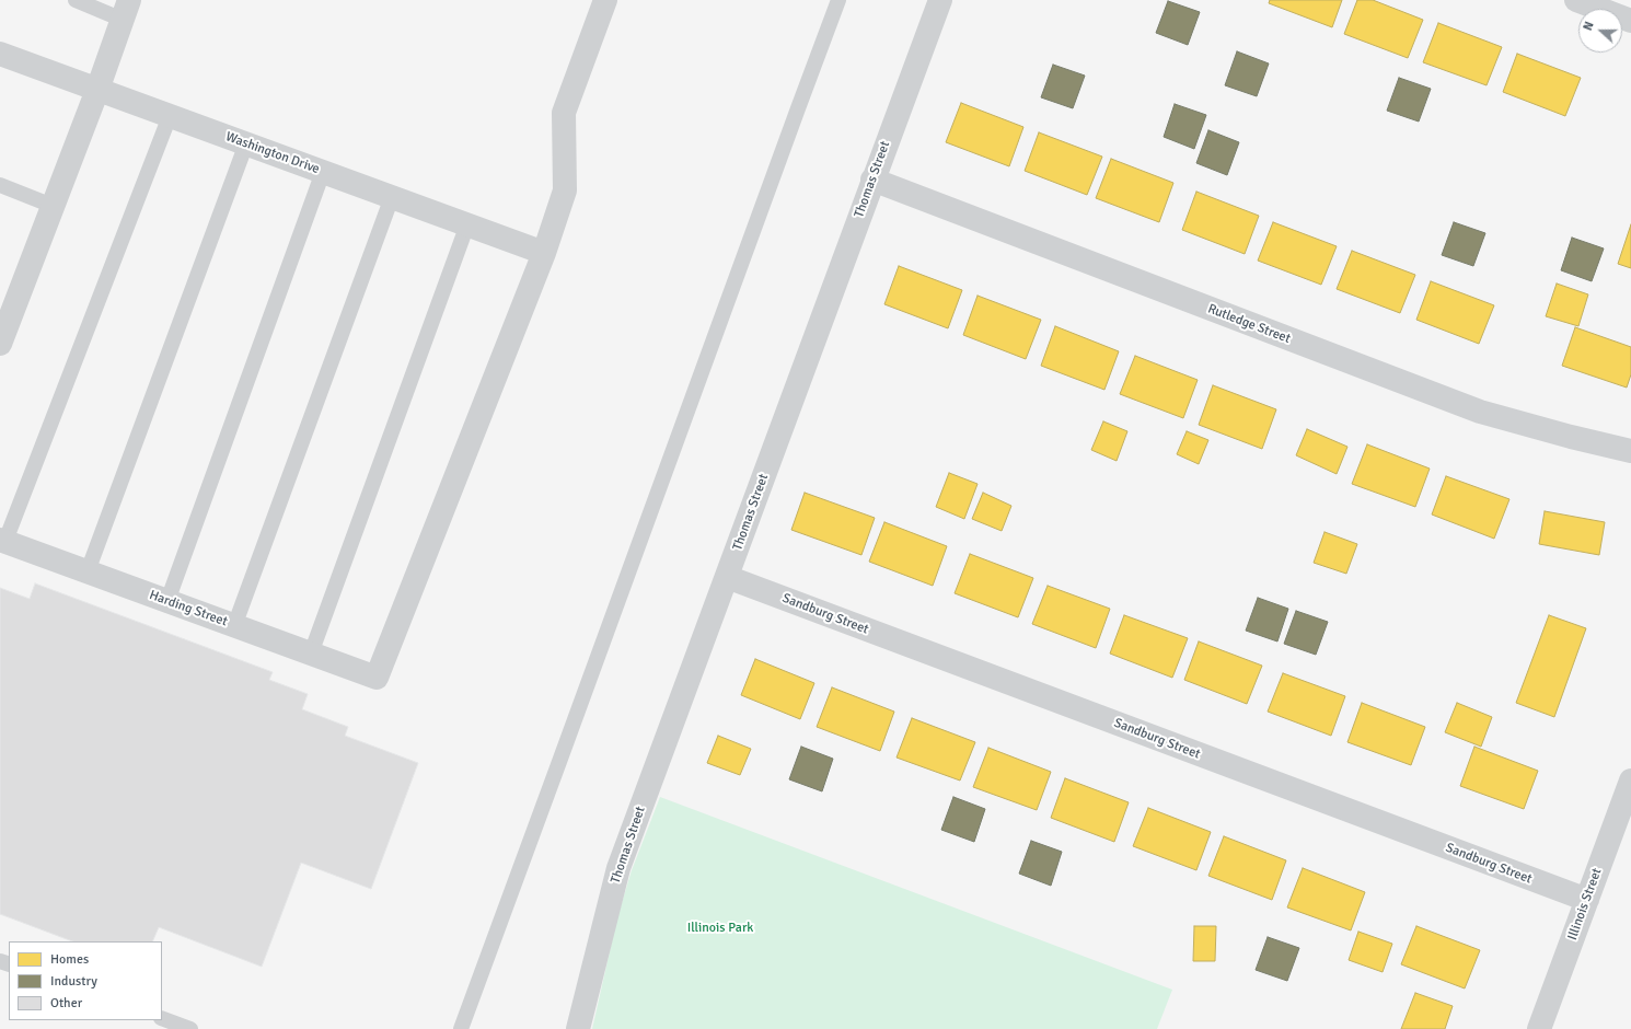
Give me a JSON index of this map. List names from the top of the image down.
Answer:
{
  "streets": {
    "street": [
      "Washington Drive",
      "Thomas Street",
      "Rutledge Street",
      "Harding Street",
      "Sandburg Street",
      "Illinois Street"
    ]
  },
  "crossings": [
    ["Washington Drive", "Harding Street"],
    ["Thomas Street", "Rutledge Street"],
    ["Thomas Street", "Sandburg Street"],
    ["Sandburg Street", "Illinois Street"]
  ],
  "parks": ["Illinois Park"],
  "legend": ["Homes", "Industry", "Other"],
  "north": "left"
}
